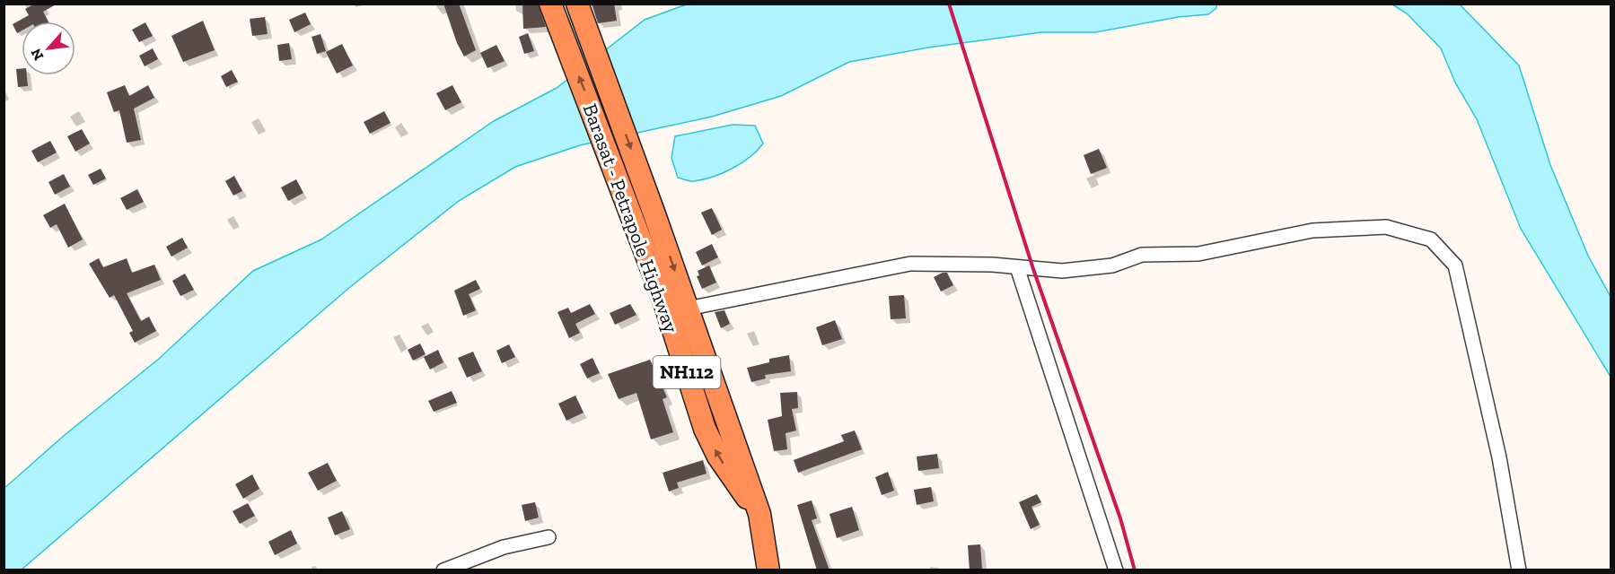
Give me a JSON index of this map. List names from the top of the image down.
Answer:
{
  "streets": {
    "highway": ["Barasat - Petrapole Highway", "NH112"]
  },
  "north": "bottom left"
}
